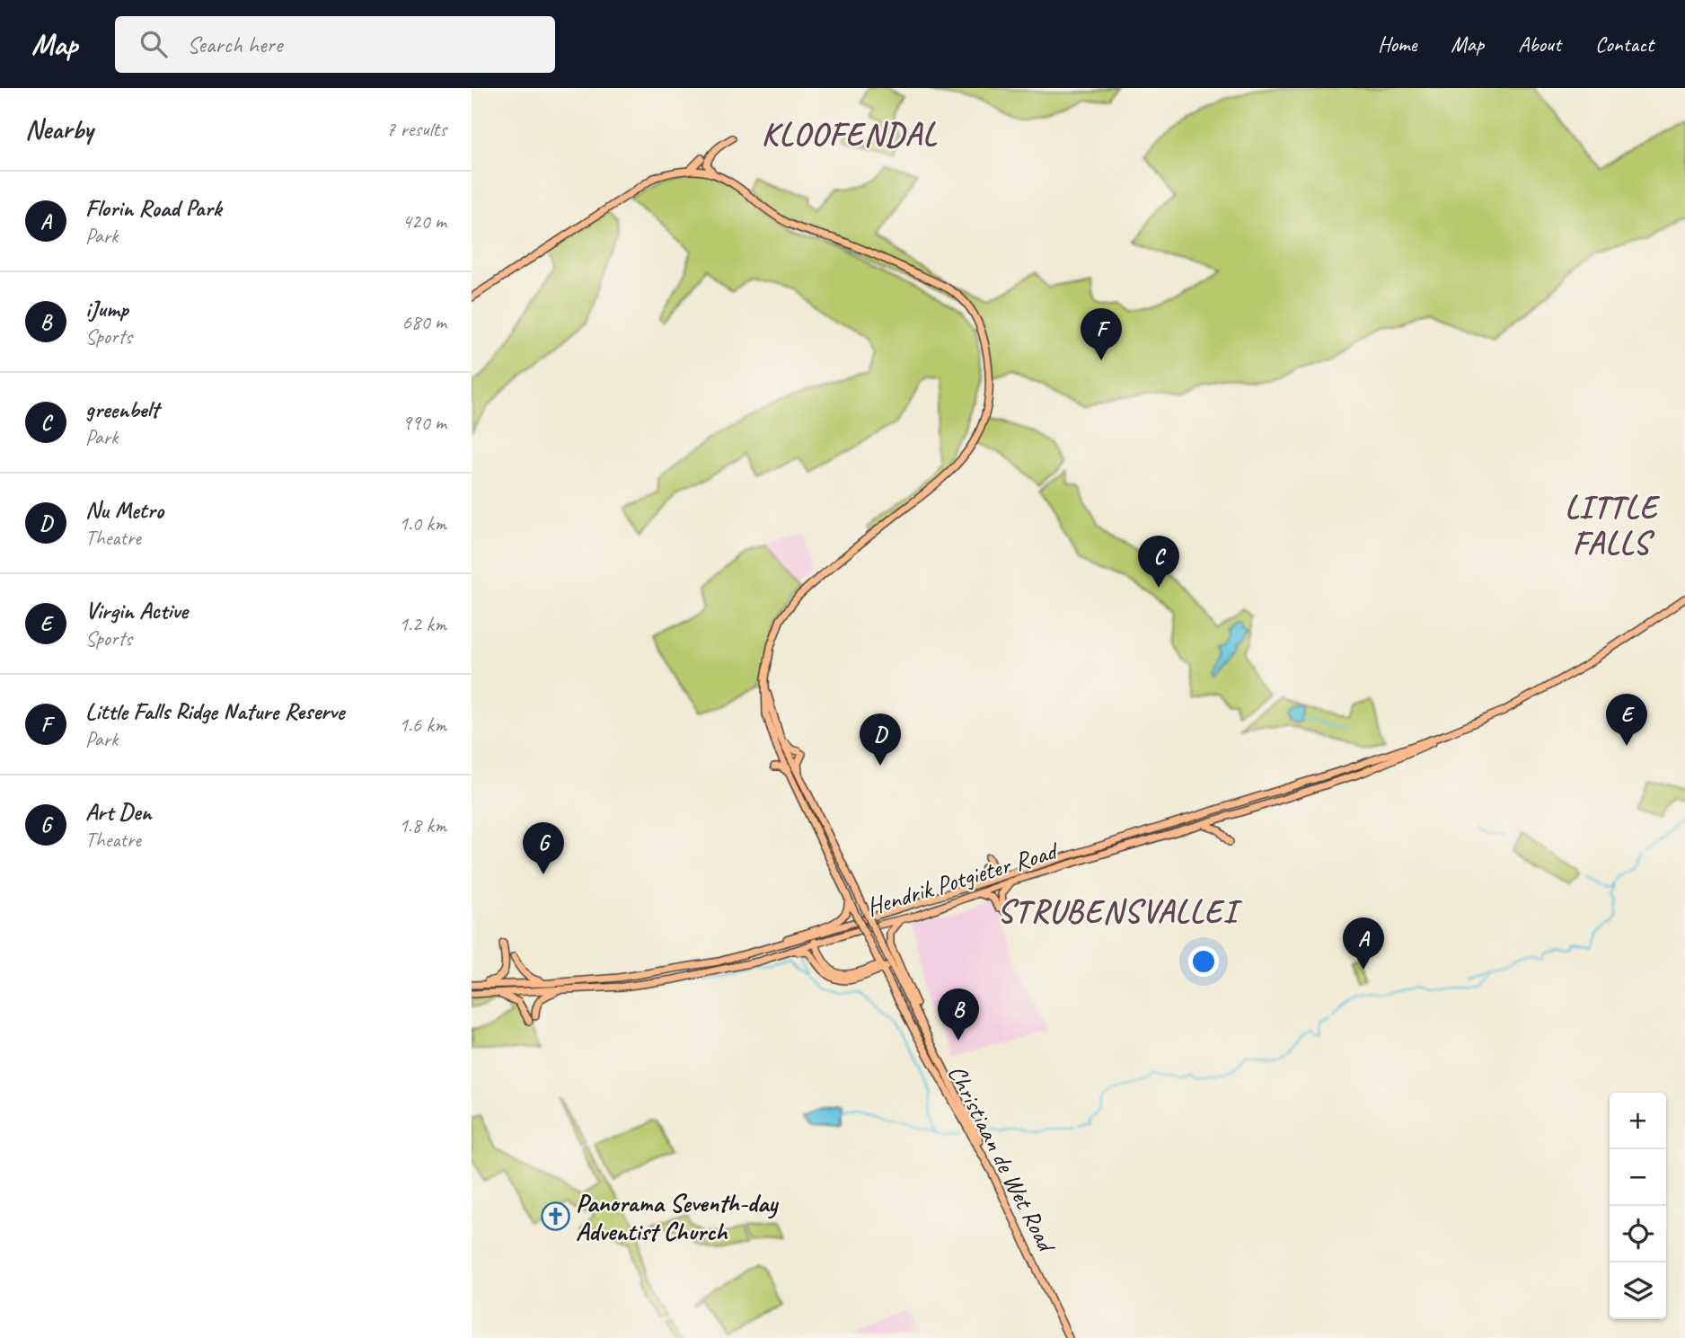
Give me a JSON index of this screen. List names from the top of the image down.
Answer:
{
  "streets": {
    "main road": ["Hendrik Potgieter Road", "Christiaan de Wet Road"]
  },
  "districts": ["KLOOFENDAL", "LITTLE FALLS", "STRUBENSVALLEI"],
  "places": {
    "church": ["Panorama Seventh-day Adventist Church"]
  },
  "page": {
    "header": "Map",
    "search": "Search here",
    "nav": [
      "Home",
      "Map",
      "About",
      "Contact"
    ],
    "heading": ["Nearby", "7 results"],
    "list": [
      {
        "mark": "A",
        "name": "Florin Road Park",
        "note": "Park",
        "value": "420 m"
      },
      {
        "mark": "B",
        "name": "iJump",
        "note": "Sports",
        "value": "680 m"
      },
      {
        "mark": "C",
        "name": "greenbelt",
        "note": "Park",
        "value": "990 m"
      },
      {
        "mark": "D",
        "name": "Nu Metro",
        "note": "Theatre",
        "value": "1.0 km"
      },
      {
        "mark": "E",
        "name": "Virgin Active",
        "note": "Sports",
        "value": "1.2 km"
      },
      {
        "mark": "F",
        "name": "Little Falls Ridge Nature Reserve",
        "note": "Park",
        "value": "1.6 km"
      },
      {
        "mark": "G",
        "name": "Art Den",
        "note": "Theatre",
        "value": "1.8 km"
      }
    ],
    "pins": [
      "F",
      "C",
      "E",
      "D",
      "G",
      "A",
      "B"
    ],
    "map_buttons": ["+", "−"]
  }
}
